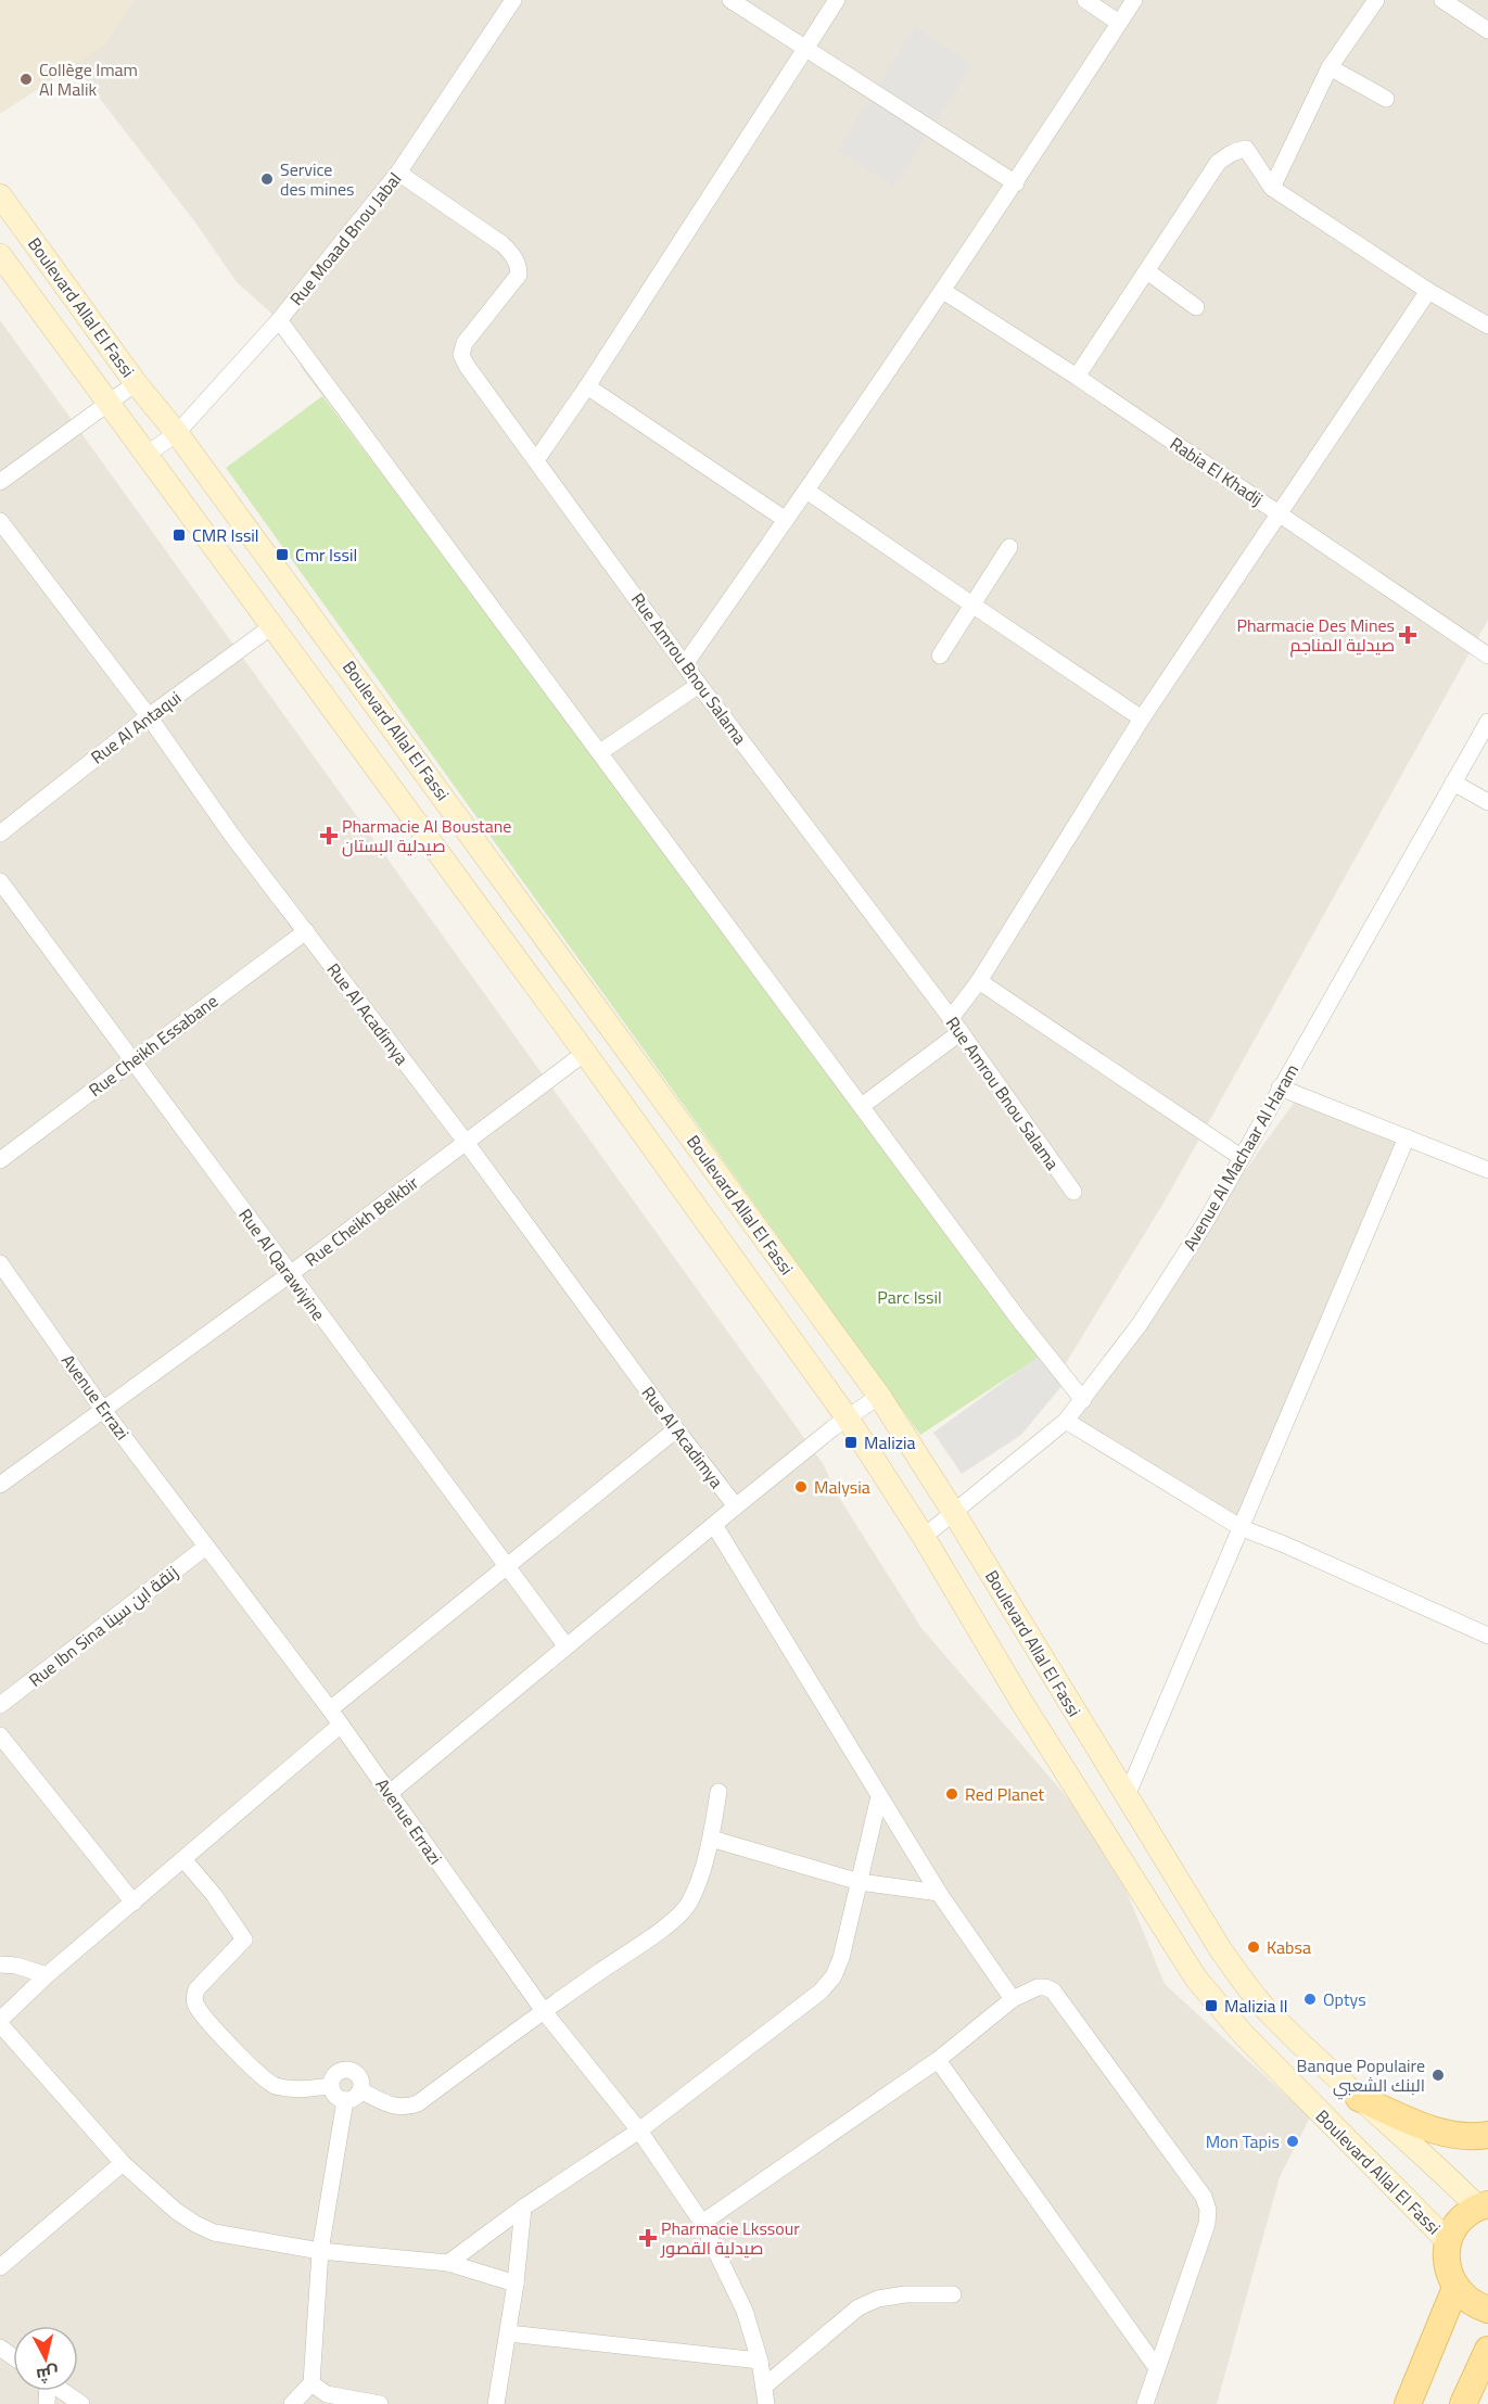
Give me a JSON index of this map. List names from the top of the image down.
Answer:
{
  "streets": {
    "main road": ["Boulevard Allal El Fassi"],
    "street": [
      "Rue Moaad Bnou Jabal",
      "Rabia El Khadij",
      "Rue Amrou Bnou Salama",
      "Rue Al Antaqui",
      "Rue Al Acadimya",
      "Rue Cheikh Essabane",
      "Avenue Al Machaar Al Haram",
      "Rue Cheikh Belkbir",
      "Rue Al Qarawiyine",
      "Avenue Errazi",
      "Rue Ibn Sina زنقة ابن سينا"
    ]
  },
  "crossings": [
    ["Rue Moaad Bnou Jabal", "Boulevard Allal El Fassi"],
    ["Rue Moaad Bnou Jabal", "Rue Amrou Bnou Salama"],
    ["Boulevard Allal El Fassi", "Rue Al Antaqui"],
    ["Boulevard Allal El Fassi", "Avenue Al Machaar Al Haram"],
    ["Boulevard Allal El Fassi", "Rue Cheikh Belkbir"],
    ["Rue Al Antaqui", "Rue Al Acadimya"],
    ["Rue Al Acadimya", "Rue Cheikh Essabane"],
    ["Rue Al Acadimya", "Rue Cheikh Belkbir"],
    ["Rue Cheikh Essabane", "Rue Al Qarawiyine"],
    ["Rue Cheikh Belkbir", "Rue Al Qarawiyine"],
    ["Rue Cheikh Belkbir", "Avenue Errazi"],
    ["Avenue Errazi", "Rue Ibn Sina زنقة ابن سينا"]
  ],
  "parks": ["Parc Issil"],
  "places": {
    "other": [
      "Collège Imam Al Malik",
      "Service des mines",
      "Malysia",
      "Red Planet",
      "Kabsa",
      "Optys",
      "Banque Populaire البنك الشعبي",
      "Mon Tapis"
    ],
    "transit": [
      "CMR Issil",
      "Cmr Issil",
      "Malizia",
      "Malizia ll"
    ],
    "health": ["Pharmacie Des Mines صيدلية المناجم", "Pharmacie Al Boustane صيدلية البستان", "Pharmacie Lkssour صيدلية القصور"]
  },
  "north": "bottom"
}
